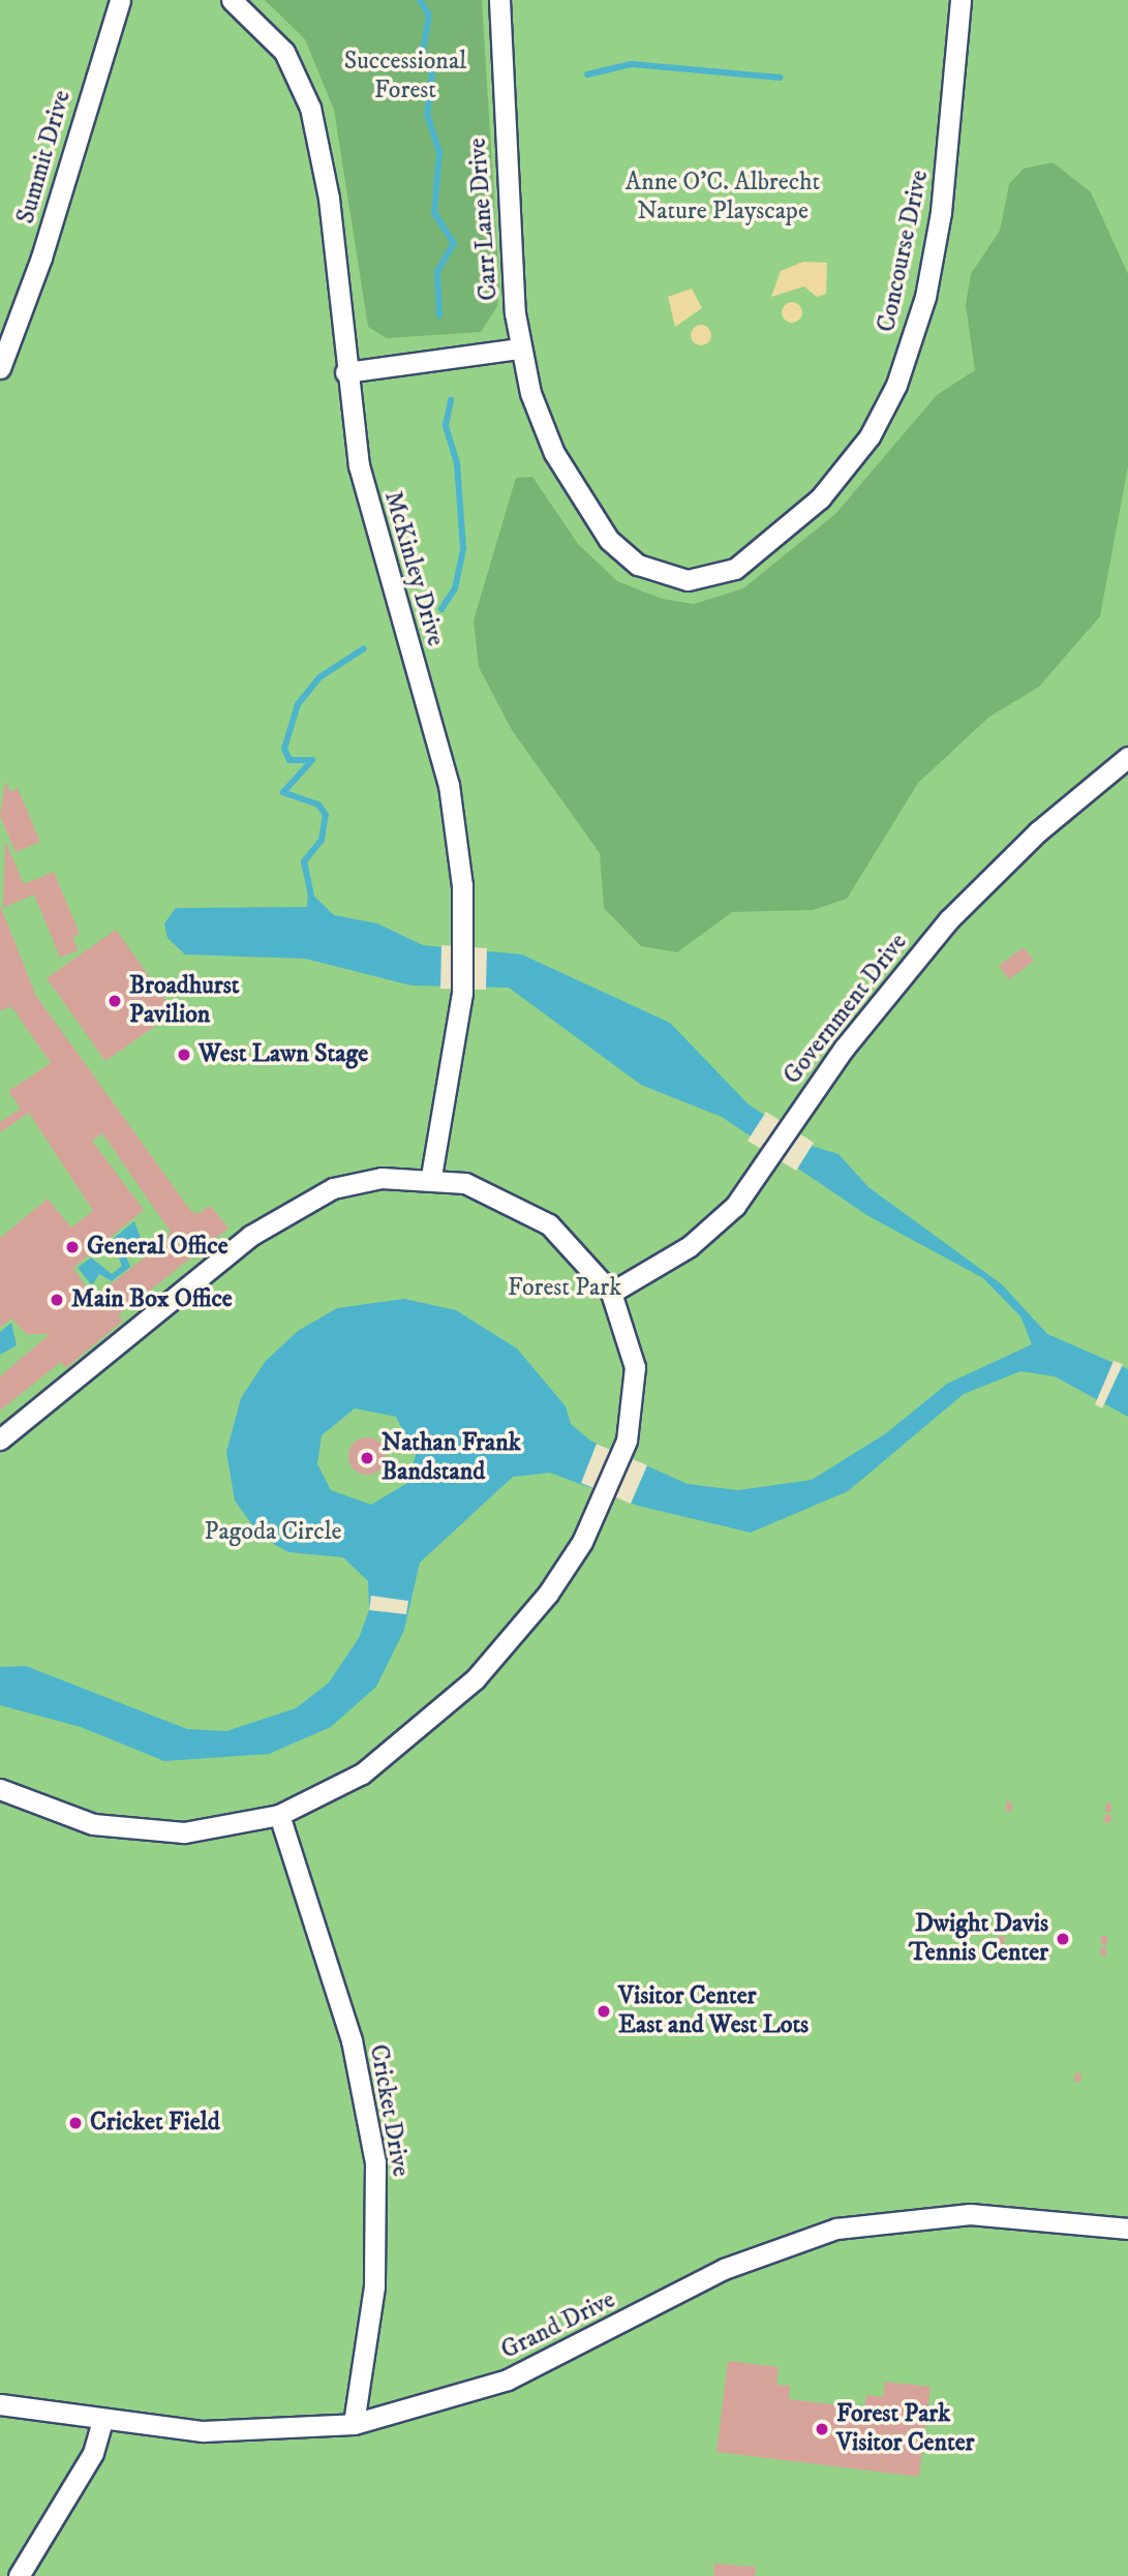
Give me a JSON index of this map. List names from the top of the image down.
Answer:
{
  "streets": {
    "street": [
      "Summit Drive",
      "Carr Lane Drive",
      "Concourse Drive",
      "McKinley Drive",
      "Government Drive",
      "Cricket Drive",
      "Grand Drive"
    ]
  },
  "crossings": [
    ["Carr Lane Drive", "Concourse Drive"],
    ["Cricket Drive", "Grand Drive"]
  ],
  "parks": [
    "Successional Forest",
    "Anne O’C. Albrecht Nature Playscape",
    "Forest Park",
    "Pagoda Circle"
  ],
  "places": [
    "Broadhurst Pavilion",
    "West Lawn Stage",
    "General Office",
    "Main Box Office",
    "Nathan Frank Bandstand",
    "Dwight Davis Tennis Center",
    "Visitor Center East and West Lots",
    "Cricket Field",
    "Forest Park Visitor Center"
  ]
}
